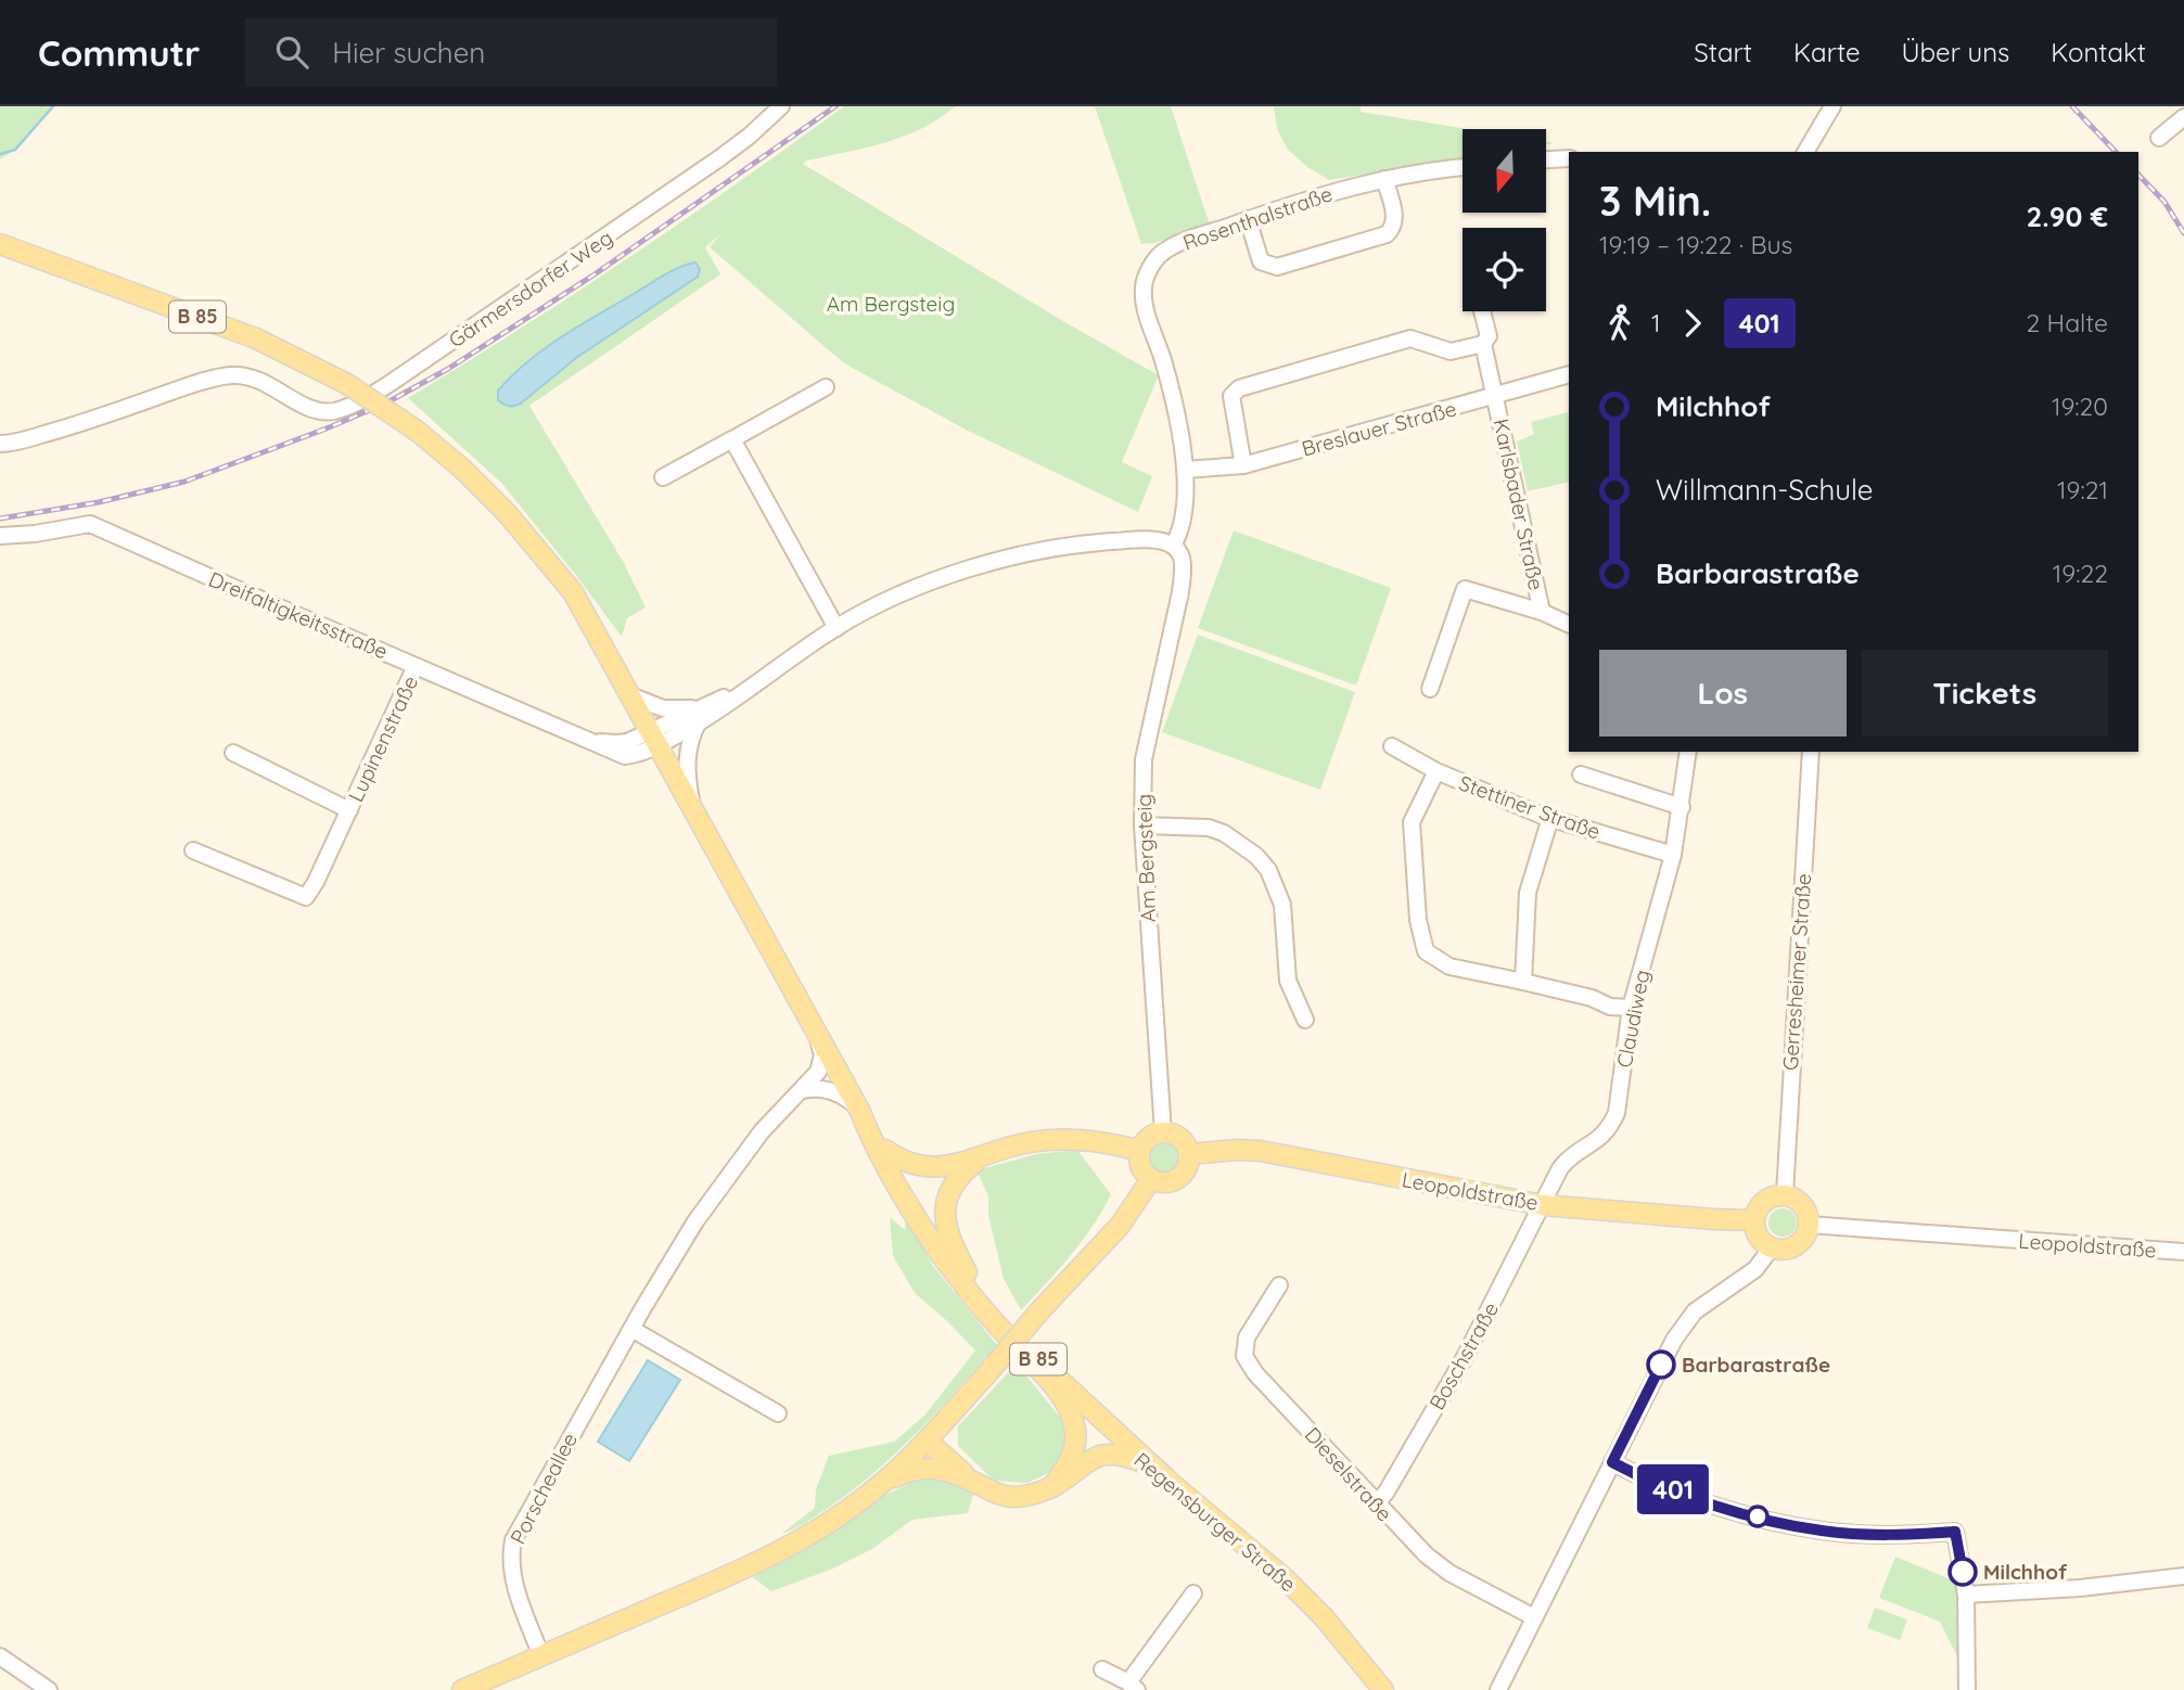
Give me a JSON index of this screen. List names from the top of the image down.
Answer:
{
  "streets": {
    "main road": ["B 85", "Leopoldstraße", "Regensburger Straße"],
    "street": [
      "Rosenthalstraße",
      "Gärmersdorfer Weg",
      "Breslauer Straße",
      "Karlsbader Straße",
      "Dreifaltigkeitsstraße",
      "Lupinenstraße",
      "Stettiner Straße",
      "Am Bergsteig",
      "Gerresheimer Straße",
      "Claudiweg",
      "Boschstraße",
      "Dieselstraße",
      "Porscheallee"
    ]
  },
  "crossings": [
    ["Rosenthalstraße", "Breslauer Straße"],
    ["Rosenthalstraße", "Am Bergsteig"],
    ["B 85", "Dreifaltigkeitsstraße"],
    ["B 85", "Porscheallee"],
    ["B 85", "Regensburger Straße"],
    ["Breslauer Straße", "Karlsbader Straße"],
    ["Dreifaltigkeitsstraße", "Lupinenstraße"],
    ["Stettiner Straße", "Claudiweg"],
    ["Am Bergsteig", "Leopoldstraße"],
    ["Gerresheimer Straße", "Leopoldstraße"],
    ["Claudiweg", "Leopoldstraße"],
    ["Claudiweg", "Boschstraße"],
    ["Leopoldstraße", "Boschstraße"],
    ["Boschstraße", "Dieselstraße"]
  ],
  "parks": ["Am Bergsteig"],
  "places": ["Barbarastraße", "Milchhof"],
  "lines": ["bus line 401"],
  "north": "bottom",
  "page": {
    "header": "Commutr",
    "search": "Hier suchen",
    "nav": [
      "Start",
      "Karte",
      "Über uns",
      "Kontakt"
    ],
    "on_map": "401",
    "heading": ["3 Min.", "19:19 – 19:22 · Bus", "2.90 €"],
    "legs": ["1", "401", "2 Halte"],
    "list": [
      {
        "name": "Milchhof",
        "value": "19:20"
      },
      {
        "name": "Willmann-Schule",
        "value": "19:21"
      },
      {
        "name": "Barbarastraße",
        "value": "19:22"
      }
    ],
    "buttons": ["Los", "Tickets"]
  }
}
